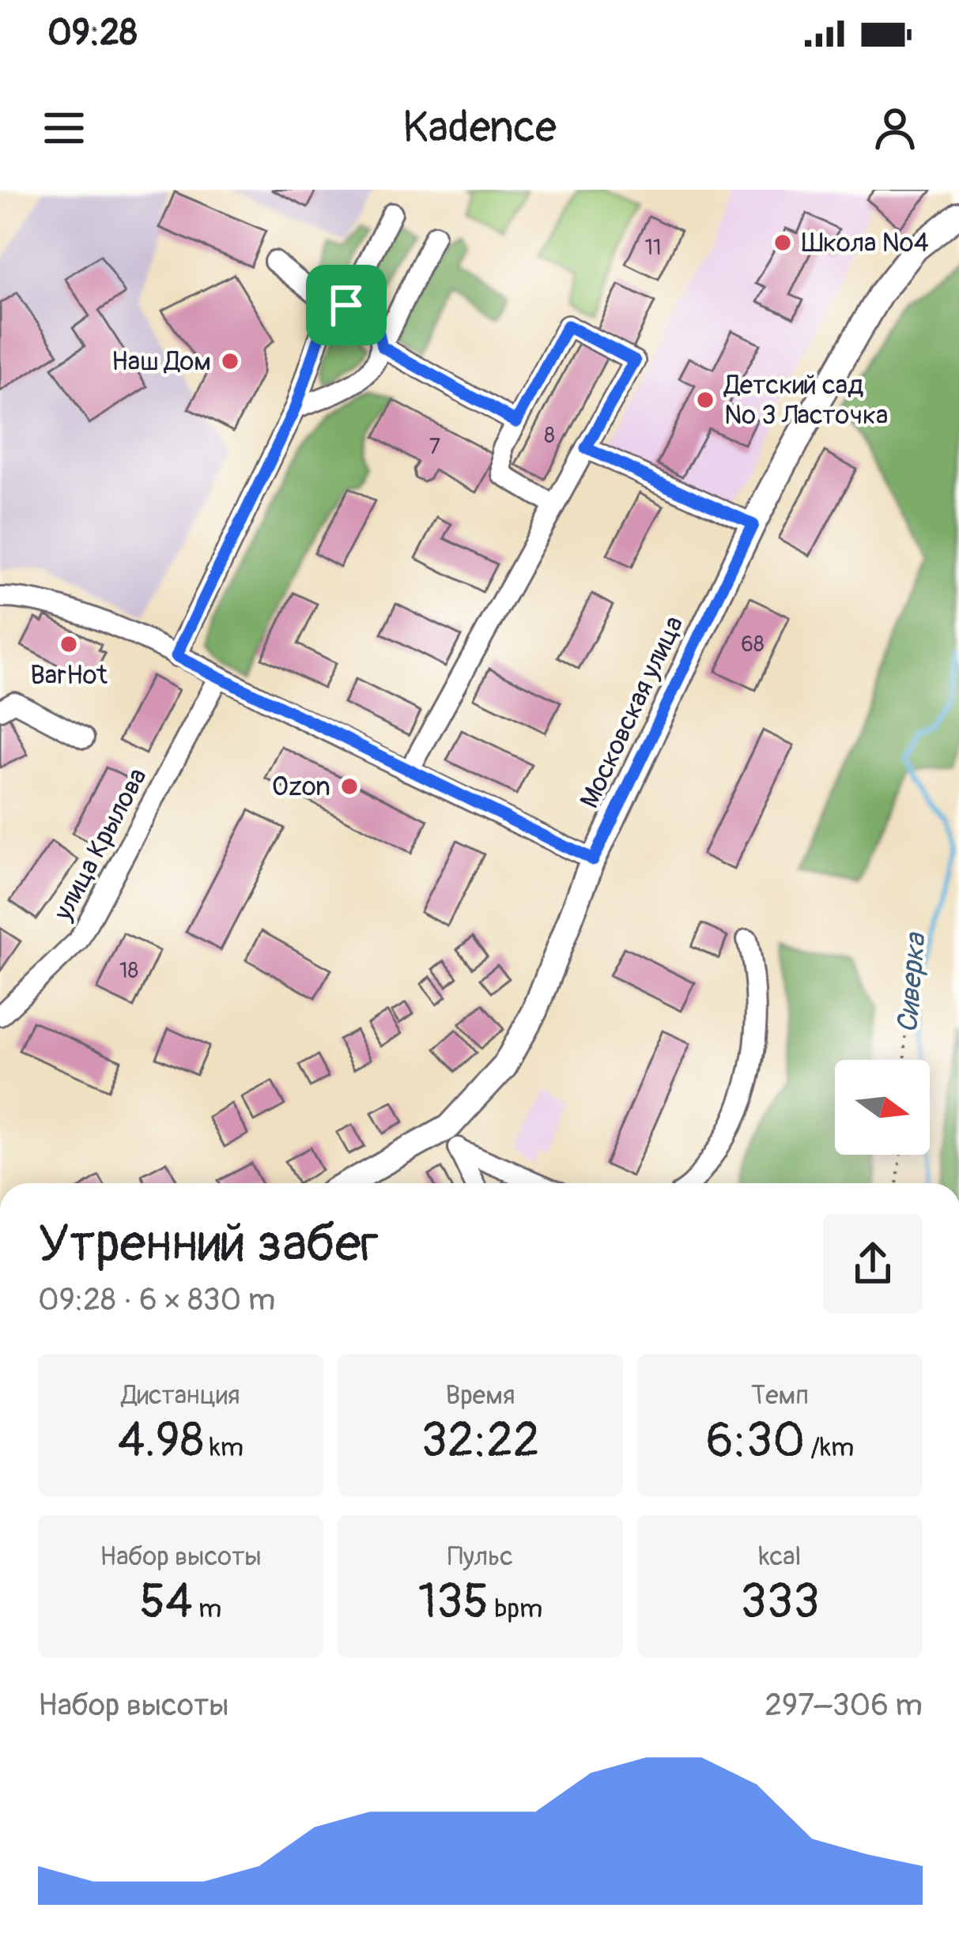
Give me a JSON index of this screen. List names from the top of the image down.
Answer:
{
  "streets": {
    "main road": ["Московская улица"],
    "street": ["улица Крылова"]
  },
  "water": ["Сиверка"],
  "places": [
    "Школа №4",
    "Наш Дом",
    "Детский сад № 3 Ласточка",
    "BarHot",
    "Ozon"
  ],
  "house_numbers": [
    "11",
    "8",
    "7",
    "68",
    "18"
  ],
  "north": "right",
  "page": {
    "status": "09:28",
    "header": "Kadence",
    "heading": ["Утренний забег", "09:28 · 6 × 830 m"],
    "stats": [
      ["Дистанция", "4.98 km"],
      ["Время", "32:22"],
      ["Темп", "6:30 /km"],
      ["Набор высоты", "54 m"],
      ["Пульс", "135 bpm"],
      ["kcal", "333"]
    ],
    "chart": ["Набор высоты", "297–306 m"]
  }
}
